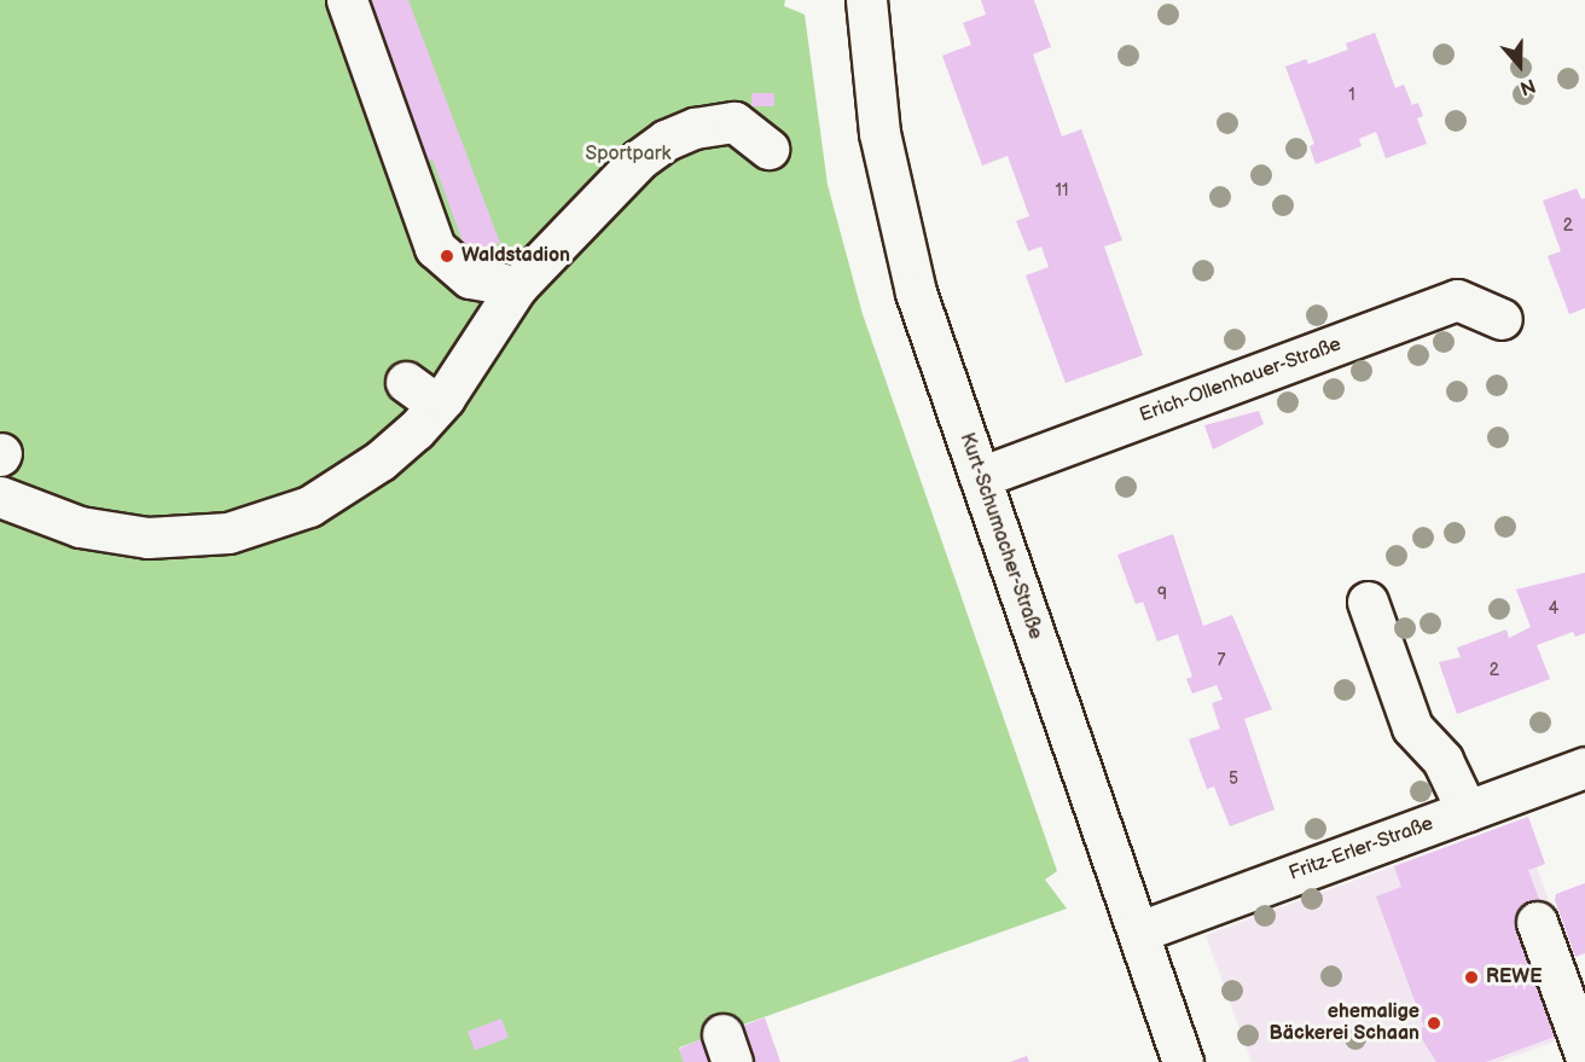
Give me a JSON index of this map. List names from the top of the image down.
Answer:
{
  "streets": {
    "street": ["Erich-Ollenhauer-Straße", "Kurt-Schumacher-Straße", "Fritz-Erler-Straße"]
  },
  "crossings": [
    ["Erich-Ollenhauer-Straße", "Kurt-Schumacher-Straße"],
    ["Kurt-Schumacher-Straße", "Fritz-Erler-Straße"]
  ],
  "parks": ["Sportpark"],
  "places": ["Waldstadion", "REWE", "ehemalige Bäckerei Schaan"],
  "house_numbers": [
    "1",
    "11",
    "2",
    "9",
    "4",
    "7",
    "2",
    "5"
  ],
  "north": "bottom"
}
